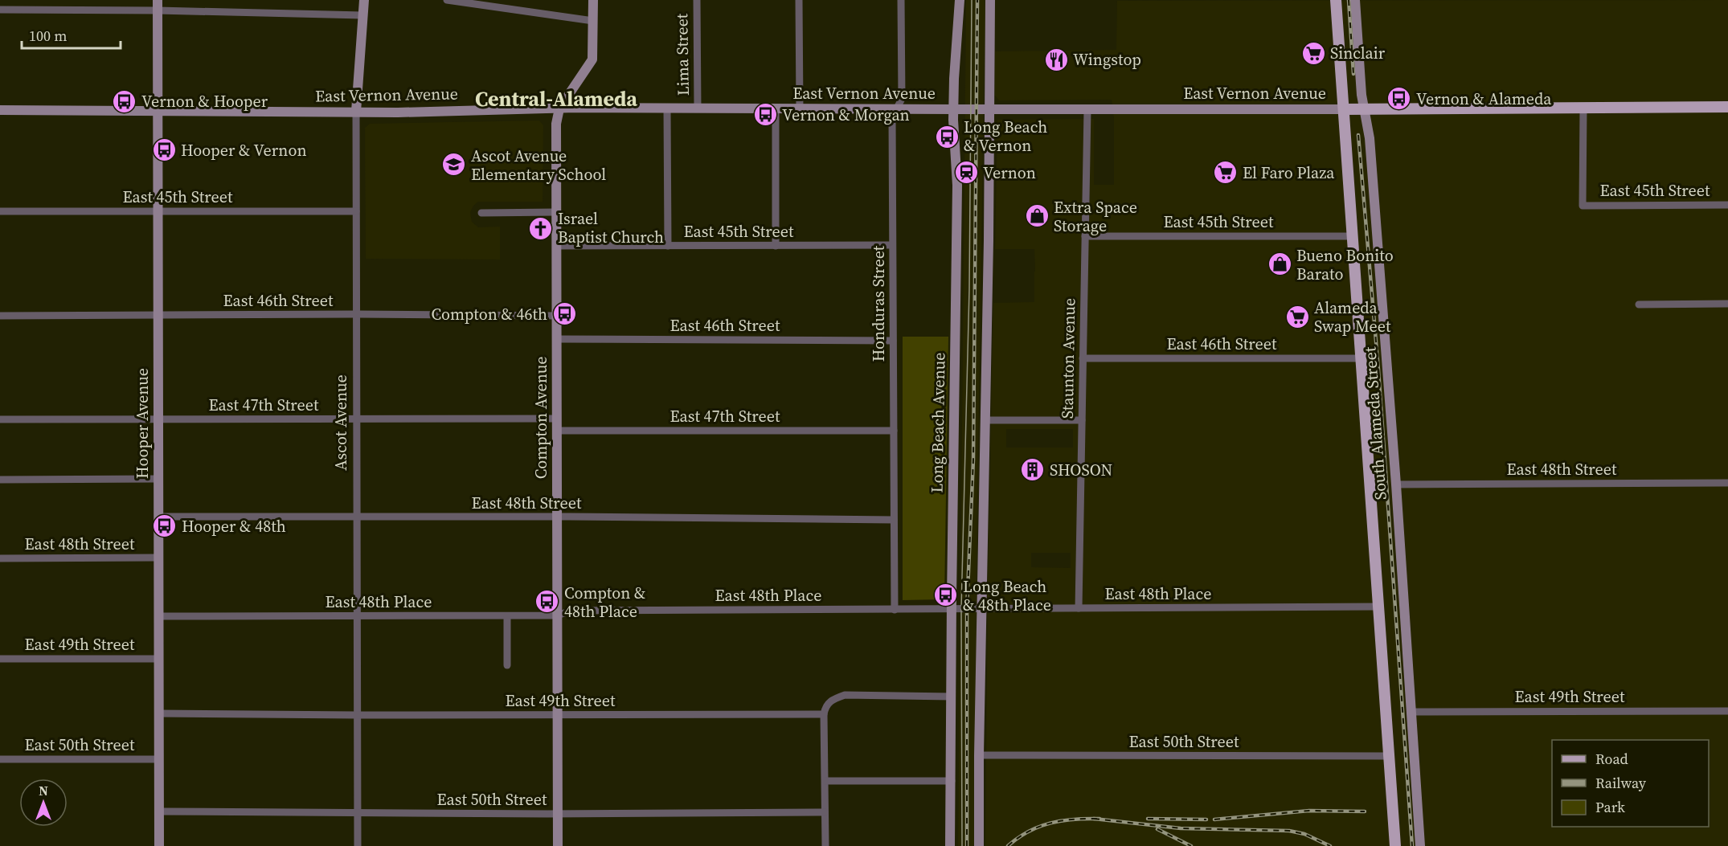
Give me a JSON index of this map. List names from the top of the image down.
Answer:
{
  "streets": {
    "main road": ["East Vernon Avenue", "South Alameda Street"],
    "street": [
      "Lima Street",
      "East 45th Street",
      "East 46th Street",
      "Honduras Street",
      "Staunton Avenue",
      "East 47th Street",
      "Compton Avenue",
      "Ascot Avenue",
      "Long Beach Avenue",
      "Hooper Avenue",
      "East 48th Street",
      "East 48th Place",
      "East 49th Street",
      "East 50th Street"
    ]
  },
  "crossings": [
    ["Lima Street", "East Vernon Avenue"],
    ["Lima Street", "East 45th Street"],
    ["East Vernon Avenue", "East 45th Street"],
    ["East Vernon Avenue", "Honduras Street"],
    ["East Vernon Avenue", "Staunton Avenue"],
    ["East Vernon Avenue", "Compton Avenue"],
    ["East Vernon Avenue", "Ascot Avenue"],
    ["East Vernon Avenue", "Long Beach Avenue"],
    ["East Vernon Avenue", "Hooper Avenue"],
    ["East Vernon Avenue", "South Alameda Street"],
    ["East 45th Street", "Honduras Street"],
    ["East 45th Street", "Staunton Avenue"],
    ["East 45th Street", "Compton Avenue"],
    ["East 45th Street", "Ascot Avenue"],
    ["East 45th Street", "Hooper Avenue"],
    ["East 45th Street", "South Alameda Street"],
    ["East 46th Street", "Honduras Street"],
    ["East 46th Street", "Staunton Avenue"],
    ["East 46th Street", "Compton Avenue"],
    ["East 46th Street", "Ascot Avenue"],
    ["East 46th Street", "Hooper Avenue"],
    ["East 46th Street", "South Alameda Street"],
    ["Honduras Street", "East 47th Street"],
    ["Honduras Street", "East 48th Street"],
    ["Honduras Street", "East 48th Place"],
    ["Staunton Avenue", "East 48th Place"],
    ["East 47th Street", "Compton Avenue"],
    ["East 47th Street", "Ascot Avenue"],
    ["East 47th Street", "Hooper Avenue"],
    ["Compton Avenue", "East 48th Street"],
    ["Compton Avenue", "East 48th Place"],
    ["Compton Avenue", "East 49th Street"],
    ["Compton Avenue", "East 50th Street"],
    ["Ascot Avenue", "East 48th Street"],
    ["Ascot Avenue", "East 48th Place"],
    ["Ascot Avenue", "East 49th Street"],
    ["Ascot Avenue", "East 50th Street"],
    ["Long Beach Avenue", "East 48th Place"],
    ["Hooper Avenue", "East 48th Street"],
    ["Hooper Avenue", "East 48th Place"],
    ["Hooper Avenue", "East 49th Street"],
    ["Hooper Avenue", "East 50th Street"],
    ["South Alameda Street", "East 48th Street"],
    ["South Alameda Street", "East 48th Place"],
    ["South Alameda Street", "East 49th Street"],
    ["South Alameda Street", "East 50th Street"]
  ],
  "districts": ["Central-Alameda"],
  "places": {
    "supermarket": ["Sinclair", "El Faro Plaza", "Alameda Swap Meet"],
    "restaurant": ["Wingstop"],
    "bus stop": [
      "Vernon & Alameda",
      "Vernon & Hooper",
      "Vernon & Morgan",
      "Long Beach & Vernon",
      "Hooper & Vernon",
      "Compton & 46th",
      "Hooper & 48th",
      "Long Beach & 48th Place",
      "Compton & 48th Place"
    ],
    "school or university": ["Ascot Avenue Elementary School"],
    "station": ["Vernon"],
    "shop": ["Extra Space Storage", "Bueno Bonito Barato"],
    "church": ["Israel Baptist Church"],
    "building": ["SHOSON"]
  },
  "legend": ["Road", "Railway", "Park"],
  "scale_bar": "100 m",
  "north": "top"
}
